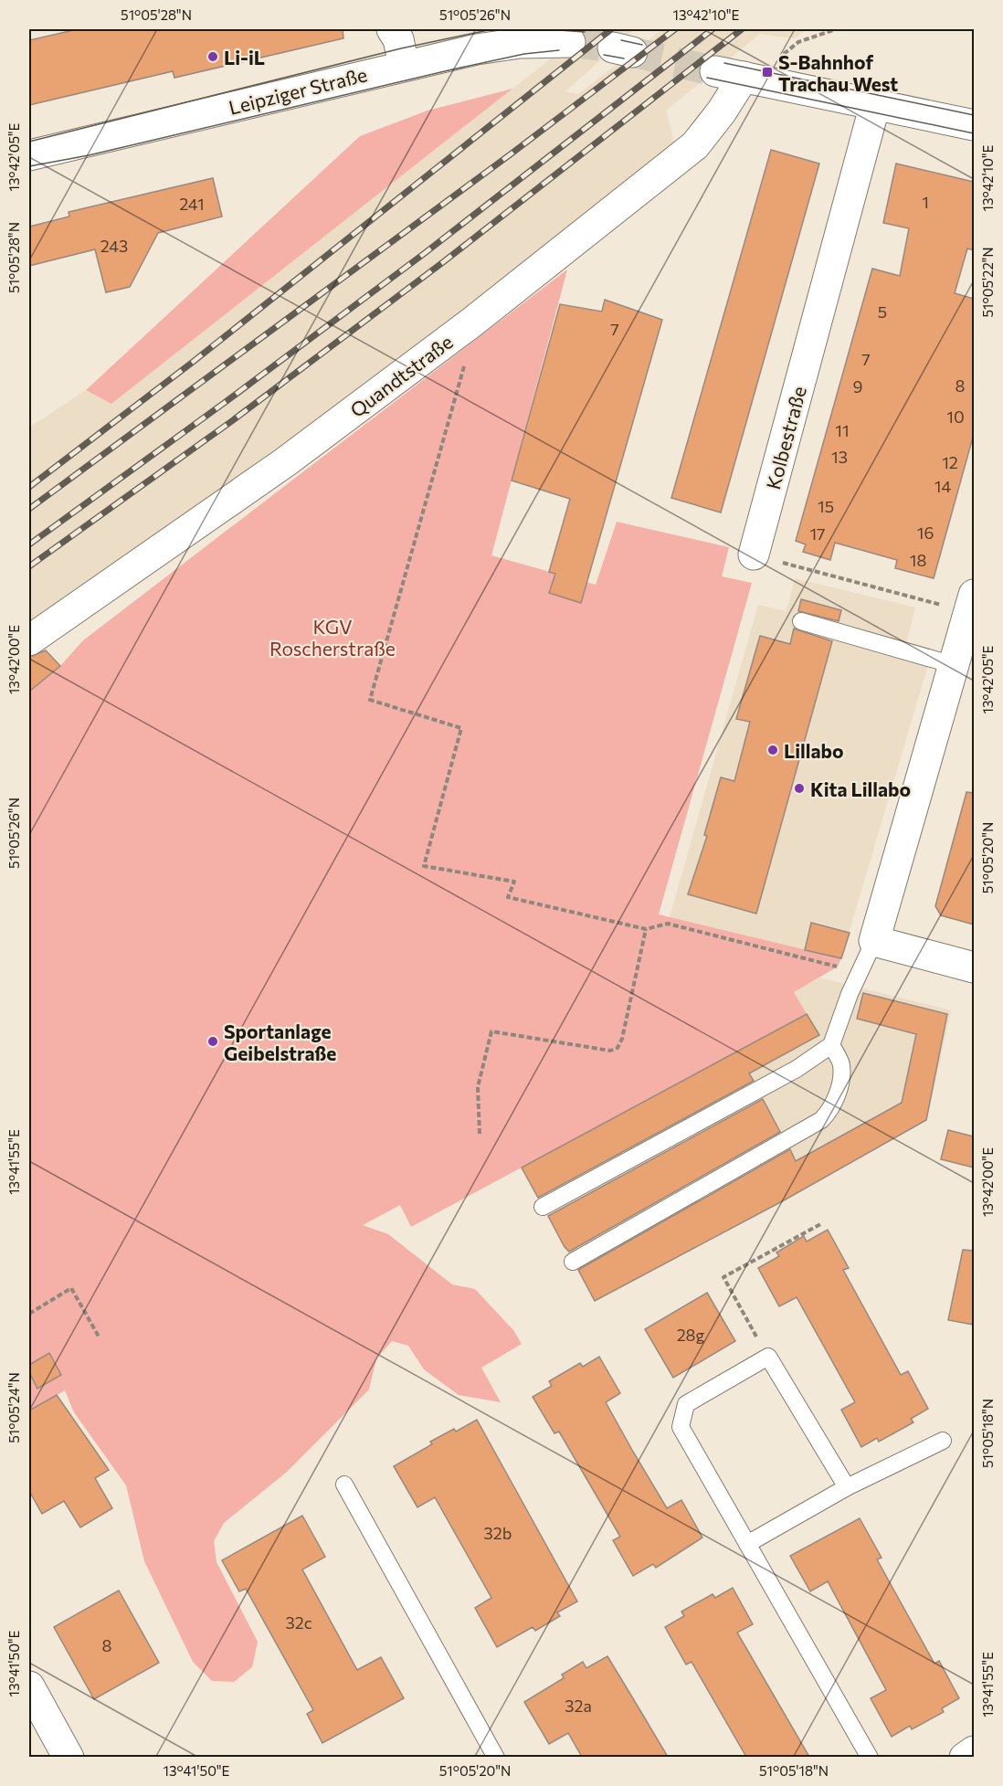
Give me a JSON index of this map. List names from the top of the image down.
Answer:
{
  "streets": {
    "street": ["Leipziger Straße", "Quandtstraße", "Kolbestraße"]
  },
  "parks": ["KGV Roscherstraße"],
  "places": {
    "other": [
      "Li-iL",
      "Lillabo",
      "Kita Lillabo",
      "Sportanlage Geibelstraße"
    ],
    "transit": ["S-Bahnhof Trachau West"]
  },
  "house_numbers": [
    "1",
    "241",
    "243",
    "5",
    "7",
    "7",
    "8",
    "9",
    "10",
    "11",
    "13",
    "12",
    "14",
    "15",
    "16",
    "17",
    "18",
    "28g",
    "32b",
    "32c",
    "8",
    "32a"
  ],
  "coordinates": [
    "51°05'28\"N",
    "51°05'26\"N",
    "13°42'10\"E",
    "13°42'05\"E",
    "51°05'22\"N",
    "13°42'00\"E",
    "51°05'20\"N",
    "13°41'55\"E",
    "51°05'24\"N",
    "51°05'18\"N",
    "13°41'50\"E"
  ]
}
